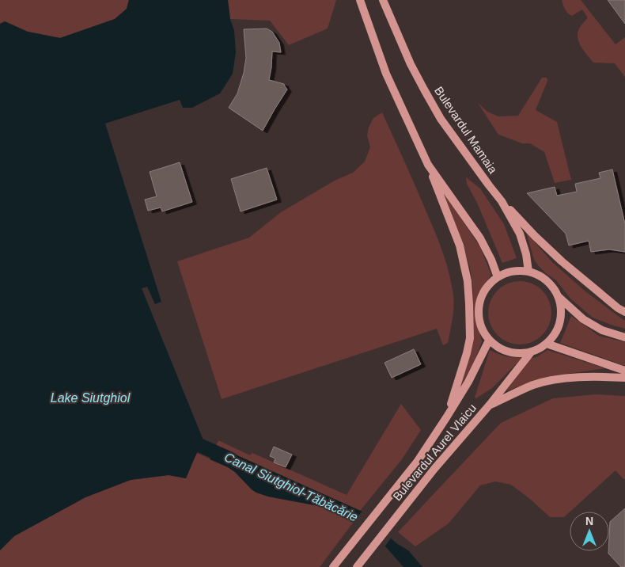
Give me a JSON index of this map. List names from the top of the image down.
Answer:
{
  "streets": {
    "main road": ["Bulevardul Mamaia", "Bulevardul Aurel Vlaicu"]
  },
  "crossings": [
    ["Bulevardul Mamaia", "Bulevardul Aurel Vlaicu"]
  ],
  "water": ["Lake Siutghiol", "Canal Siutghiol-Tăbăcărie"],
  "north": "top"
}
